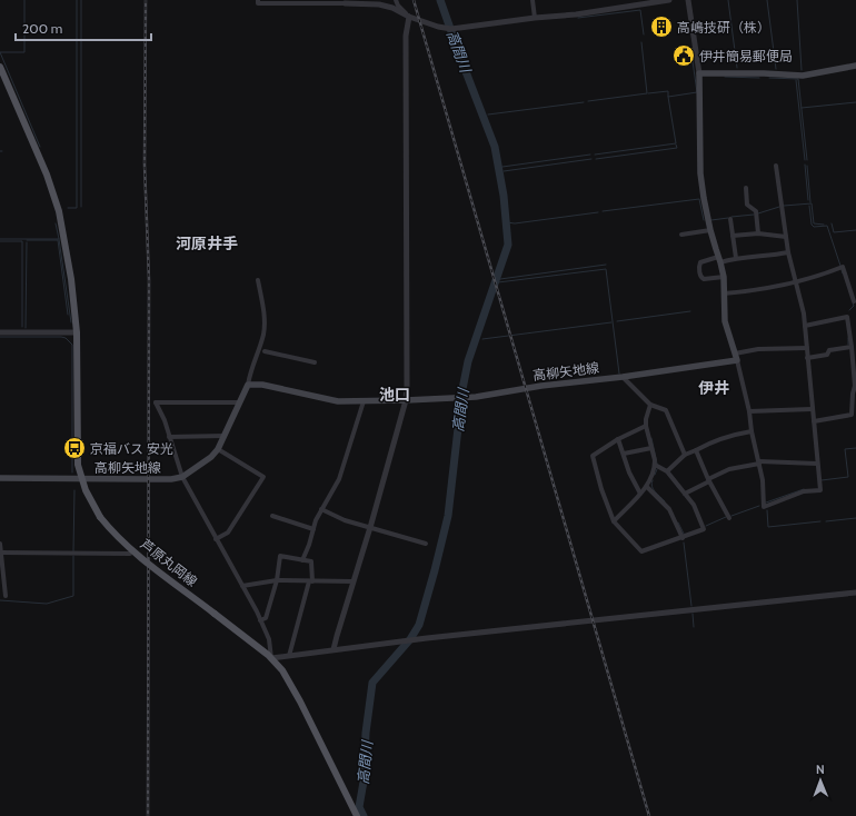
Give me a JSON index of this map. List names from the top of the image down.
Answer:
{
  "streets": {
    "main road": ["高柳矢地線", "芦原丸岡線"]
  },
  "crossings": [
    ["高柳矢地線", "芦原丸岡線"]
  ],
  "districts": ["河原井手", "伊井", "池口"],
  "water": ["高間川"],
  "places": {
    "building": ["高嶋技研（株）"],
    "public building": ["伊井簡易郵便局"],
    "bus stop": ["京福バス 安光"]
  },
  "scale_bar": "200 m",
  "north": "top"
}
